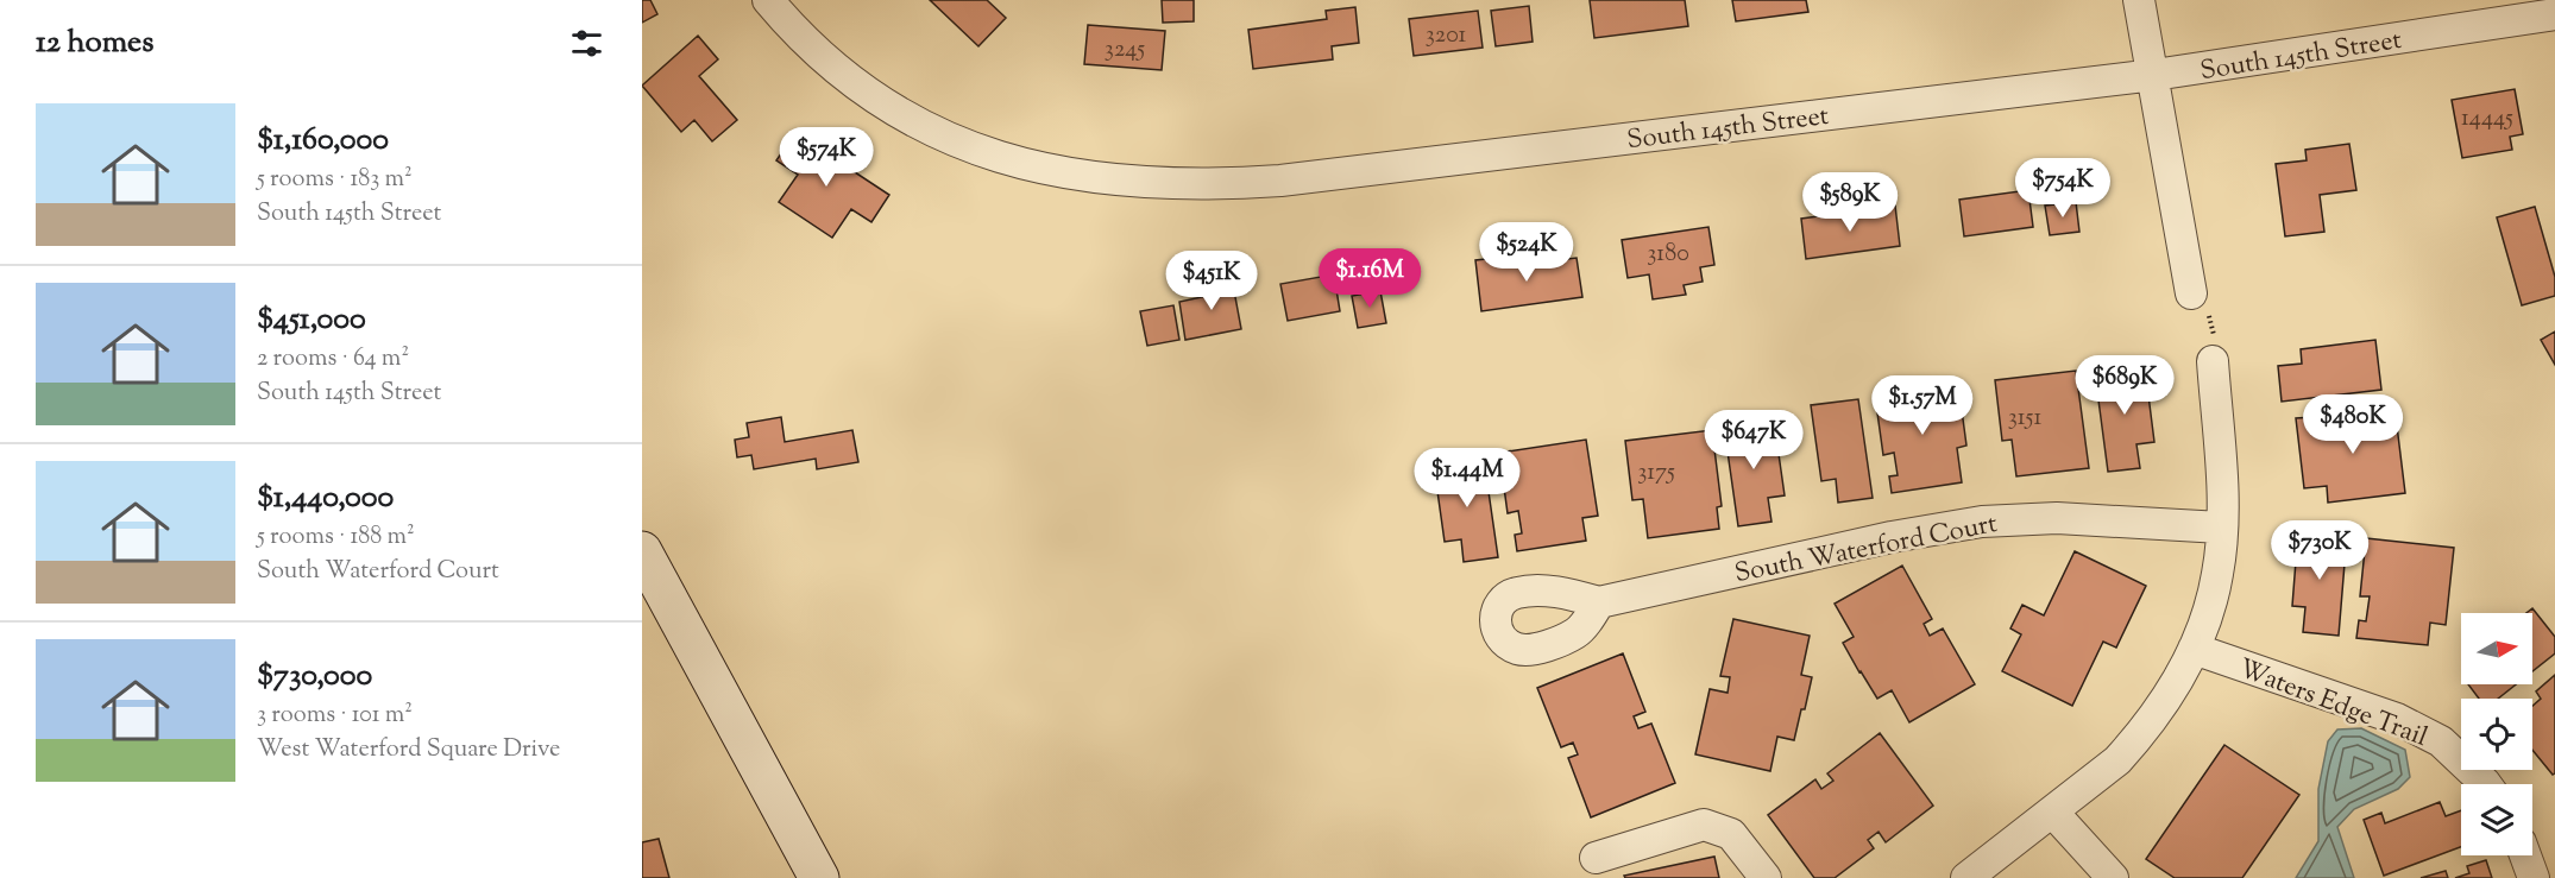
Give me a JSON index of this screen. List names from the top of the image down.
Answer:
{
  "streets": {
    "street": ["South 145th Street", "South Waterford Court", "Waters Edge Trail"]
  },
  "house_numbers": [
    "3201",
    "3245",
    "14445",
    "3180",
    "3151",
    "3175"
  ],
  "north": "right",
  "page": {
    "heading": "12 homes",
    "list": [
      {
        "name": "$1,160,000",
        "note": "5 rooms · 183 m² · South 145th Street"
      },
      {
        "name": "$451,000",
        "note": "2 rooms · 64 m² · South 145th Street"
      },
      {
        "name": "$1,440,000",
        "note": "5 rooms · 188 m² · South Waterford Court"
      },
      {
        "name": "$730,000",
        "note": "3 rooms · 101 m² · West Waterford Square Drive"
      }
    ],
    "price": [
      "$574K",
      "$754K",
      "$589K",
      "$524K",
      "$1.16M",
      "$451K",
      "$689K",
      "$1.57M",
      "$480K",
      "$647K",
      "$1.44M",
      "$730K"
    ]
  }
}
